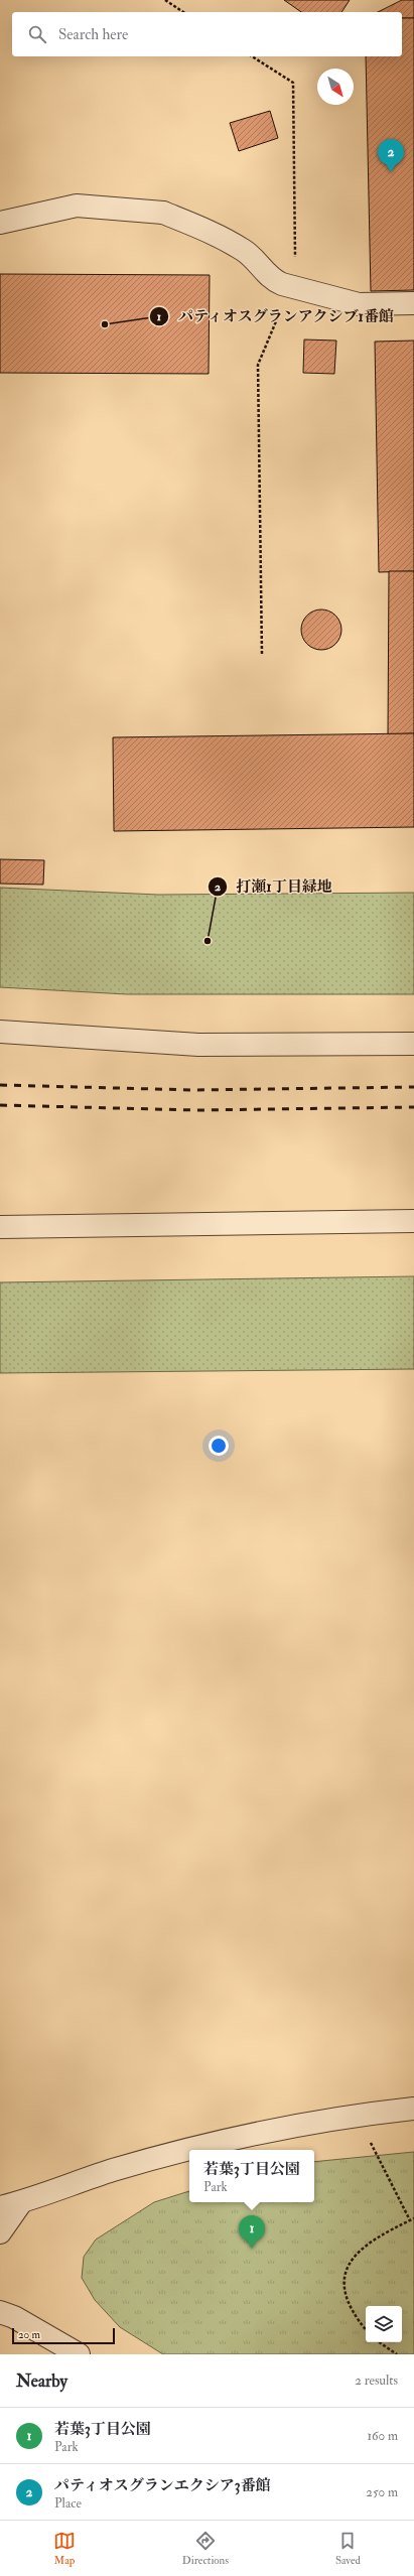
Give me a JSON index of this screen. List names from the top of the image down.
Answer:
{
  "places": ["パティオスグランアクシブ1番館", "打瀬1丁目緑地"],
  "scale_bar": "20 m",
  "north": "bottom right",
  "page": {
    "search": "Search here",
    "pins": ["2", "1"],
    "popup": ["若葉3丁目公園", "Park"],
    "scale": "20 m",
    "heading": ["Nearby", "2 results"],
    "list": [
      {
        "mark": "1",
        "name": "若葉3丁目公園",
        "note": "Park",
        "value": "160 m"
      },
      {
        "mark": "2",
        "name": "パティオスグランエクシア3番館",
        "note": "Place",
        "value": "250 m"
      }
    ],
    "nav": ["Map", "Directions", "Saved"]
  }
}
